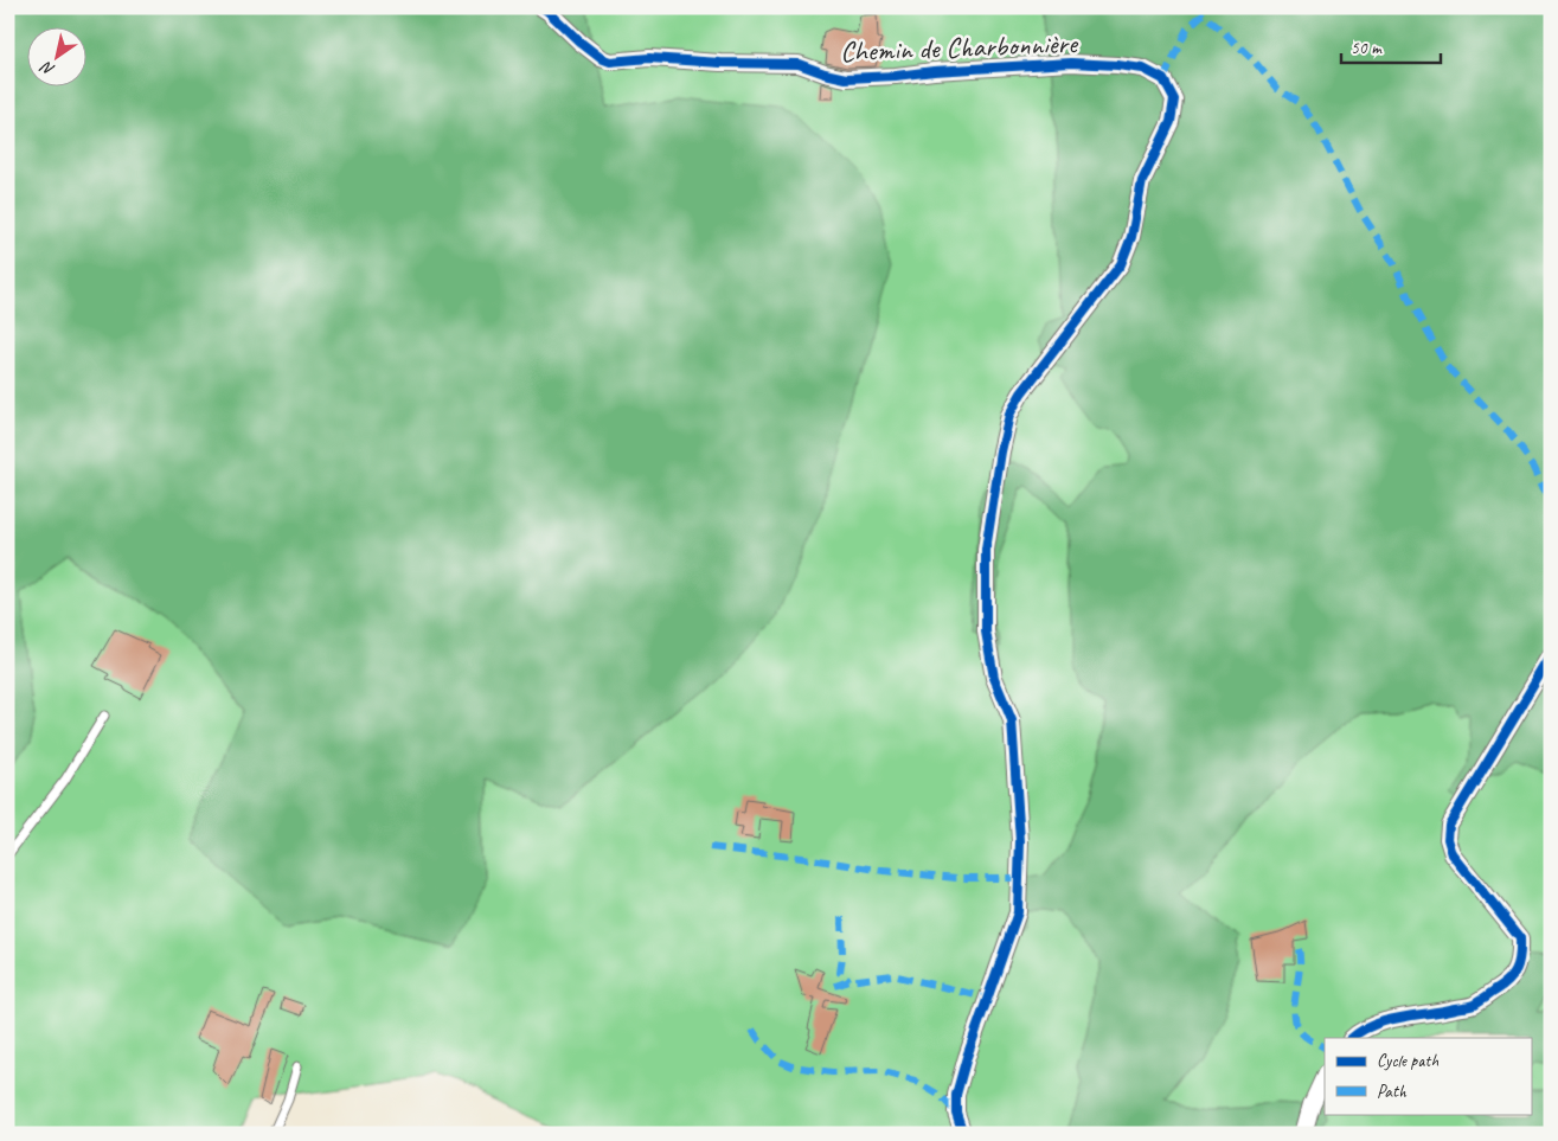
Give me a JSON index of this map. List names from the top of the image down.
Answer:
{
  "streets": {
    "street": ["Chemin de Charbonnière"]
  },
  "legend": ["Cycle path", "Path"],
  "scale_bar": "50 m",
  "north": "bottom left"
}
